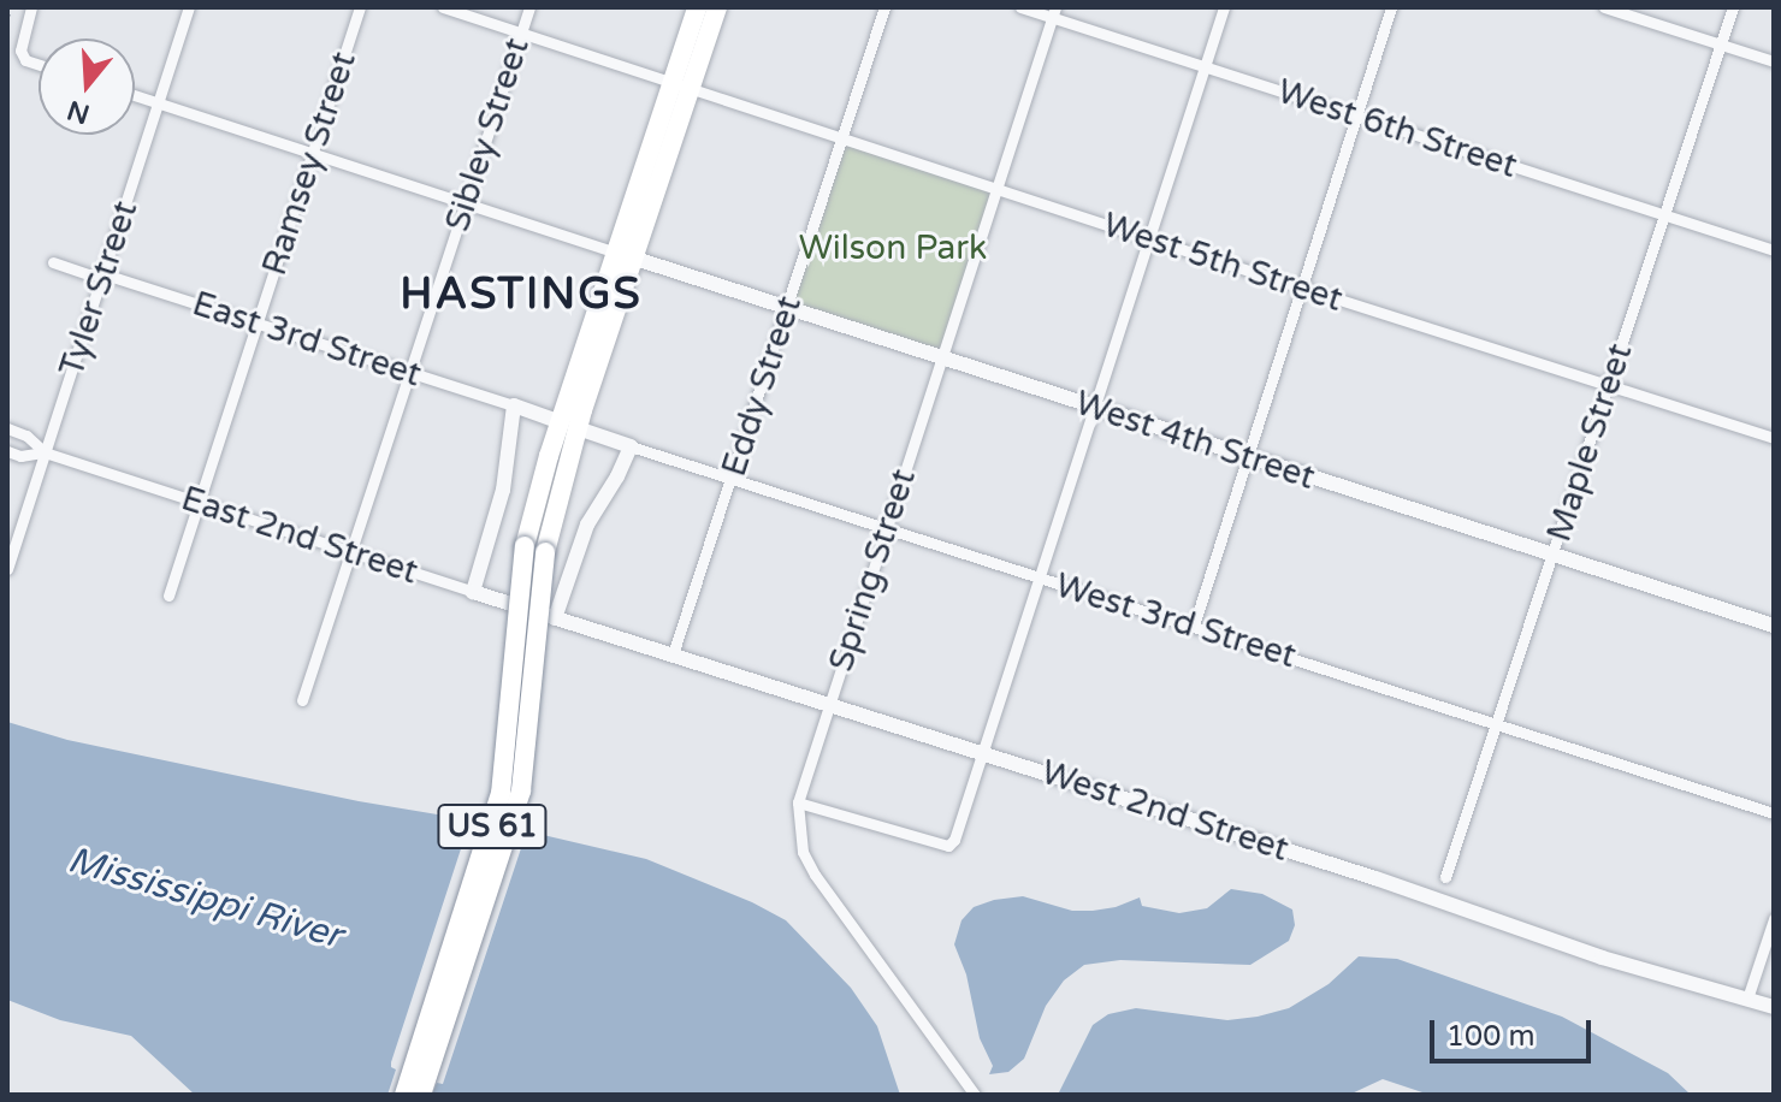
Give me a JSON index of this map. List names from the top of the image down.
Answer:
{
  "streets": {
    "highway": ["US 61"],
    "street": [
      "West 6th Street",
      "Sibley Street",
      "Ramsey Street",
      "West 5th Street",
      "Tyler Street",
      "East 3rd Street",
      "Eddy Street",
      "West 4th Street",
      "Maple Street",
      "East 2nd Street",
      "Spring Street",
      "West 3rd Street",
      "West 2nd Street"
    ]
  },
  "crossings": [
    ["West 6th Street", "Maple Street"],
    ["West 6th Street", "Spring Street"],
    ["Sibley Street", "West 5th Street"],
    ["Sibley Street", "East 3rd Street"],
    ["Sibley Street", "East 2nd Street"],
    ["Ramsey Street", "East 3rd Street"],
    ["Ramsey Street", "East 2nd Street"],
    ["West 5th Street", "Eddy Street"],
    ["West 5th Street", "Maple Street"],
    ["West 5th Street", "Spring Street"],
    ["West 5th Street", "US 61"],
    ["Tyler Street", "East 3rd Street"],
    ["Tyler Street", "East 2nd Street"],
    ["East 3rd Street", "West 3rd Street"],
    ["East 3rd Street", "US 61"],
    ["Eddy Street", "West 4th Street"],
    ["Eddy Street", "West 3rd Street"],
    ["Eddy Street", "West 2nd Street"],
    ["West 4th Street", "Maple Street"],
    ["West 4th Street", "Spring Street"],
    ["West 4th Street", "US 61"],
    ["Maple Street", "West 3rd Street"],
    ["East 2nd Street", "West 2nd Street"],
    ["Spring Street", "West 3rd Street"],
    ["Spring Street", "West 2nd Street"],
    ["West 3rd Street", "US 61"]
  ],
  "districts": ["HASTINGS"],
  "water": ["Mississippi River"],
  "parks": ["Wilson Park"],
  "scale_bar": "100 m",
  "north": "bottom"
}
